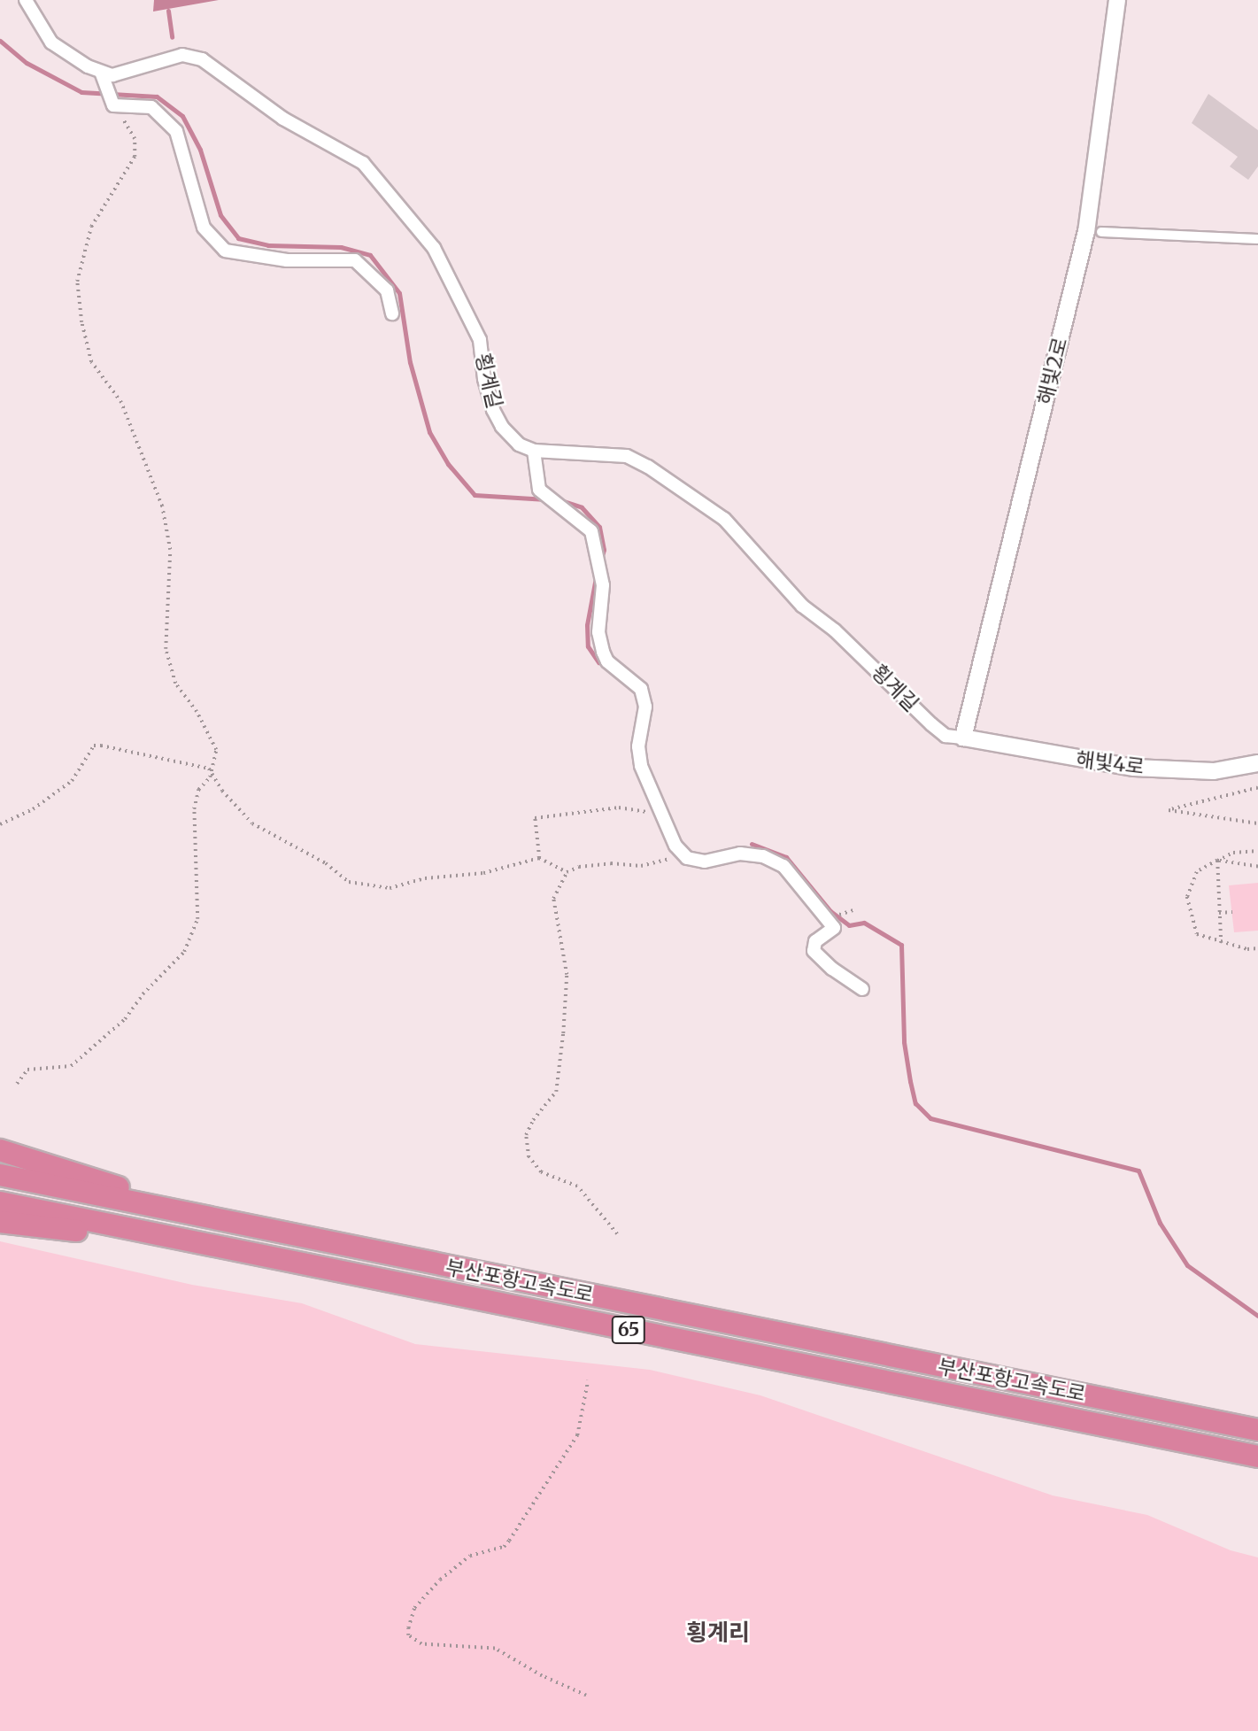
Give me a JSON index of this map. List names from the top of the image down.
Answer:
{
  "streets": {
    "highway": ["부산포항고속도로", "65"],
    "street": ["해빛2로", "횡계길", "해빛4로"]
  },
  "crossings": [
    ["해빛2로", "횡계길"],
    ["해빛2로", "해빛4로"],
    ["횡계길", "해빛4로"]
  ],
  "districts": ["횡계리"]
}
